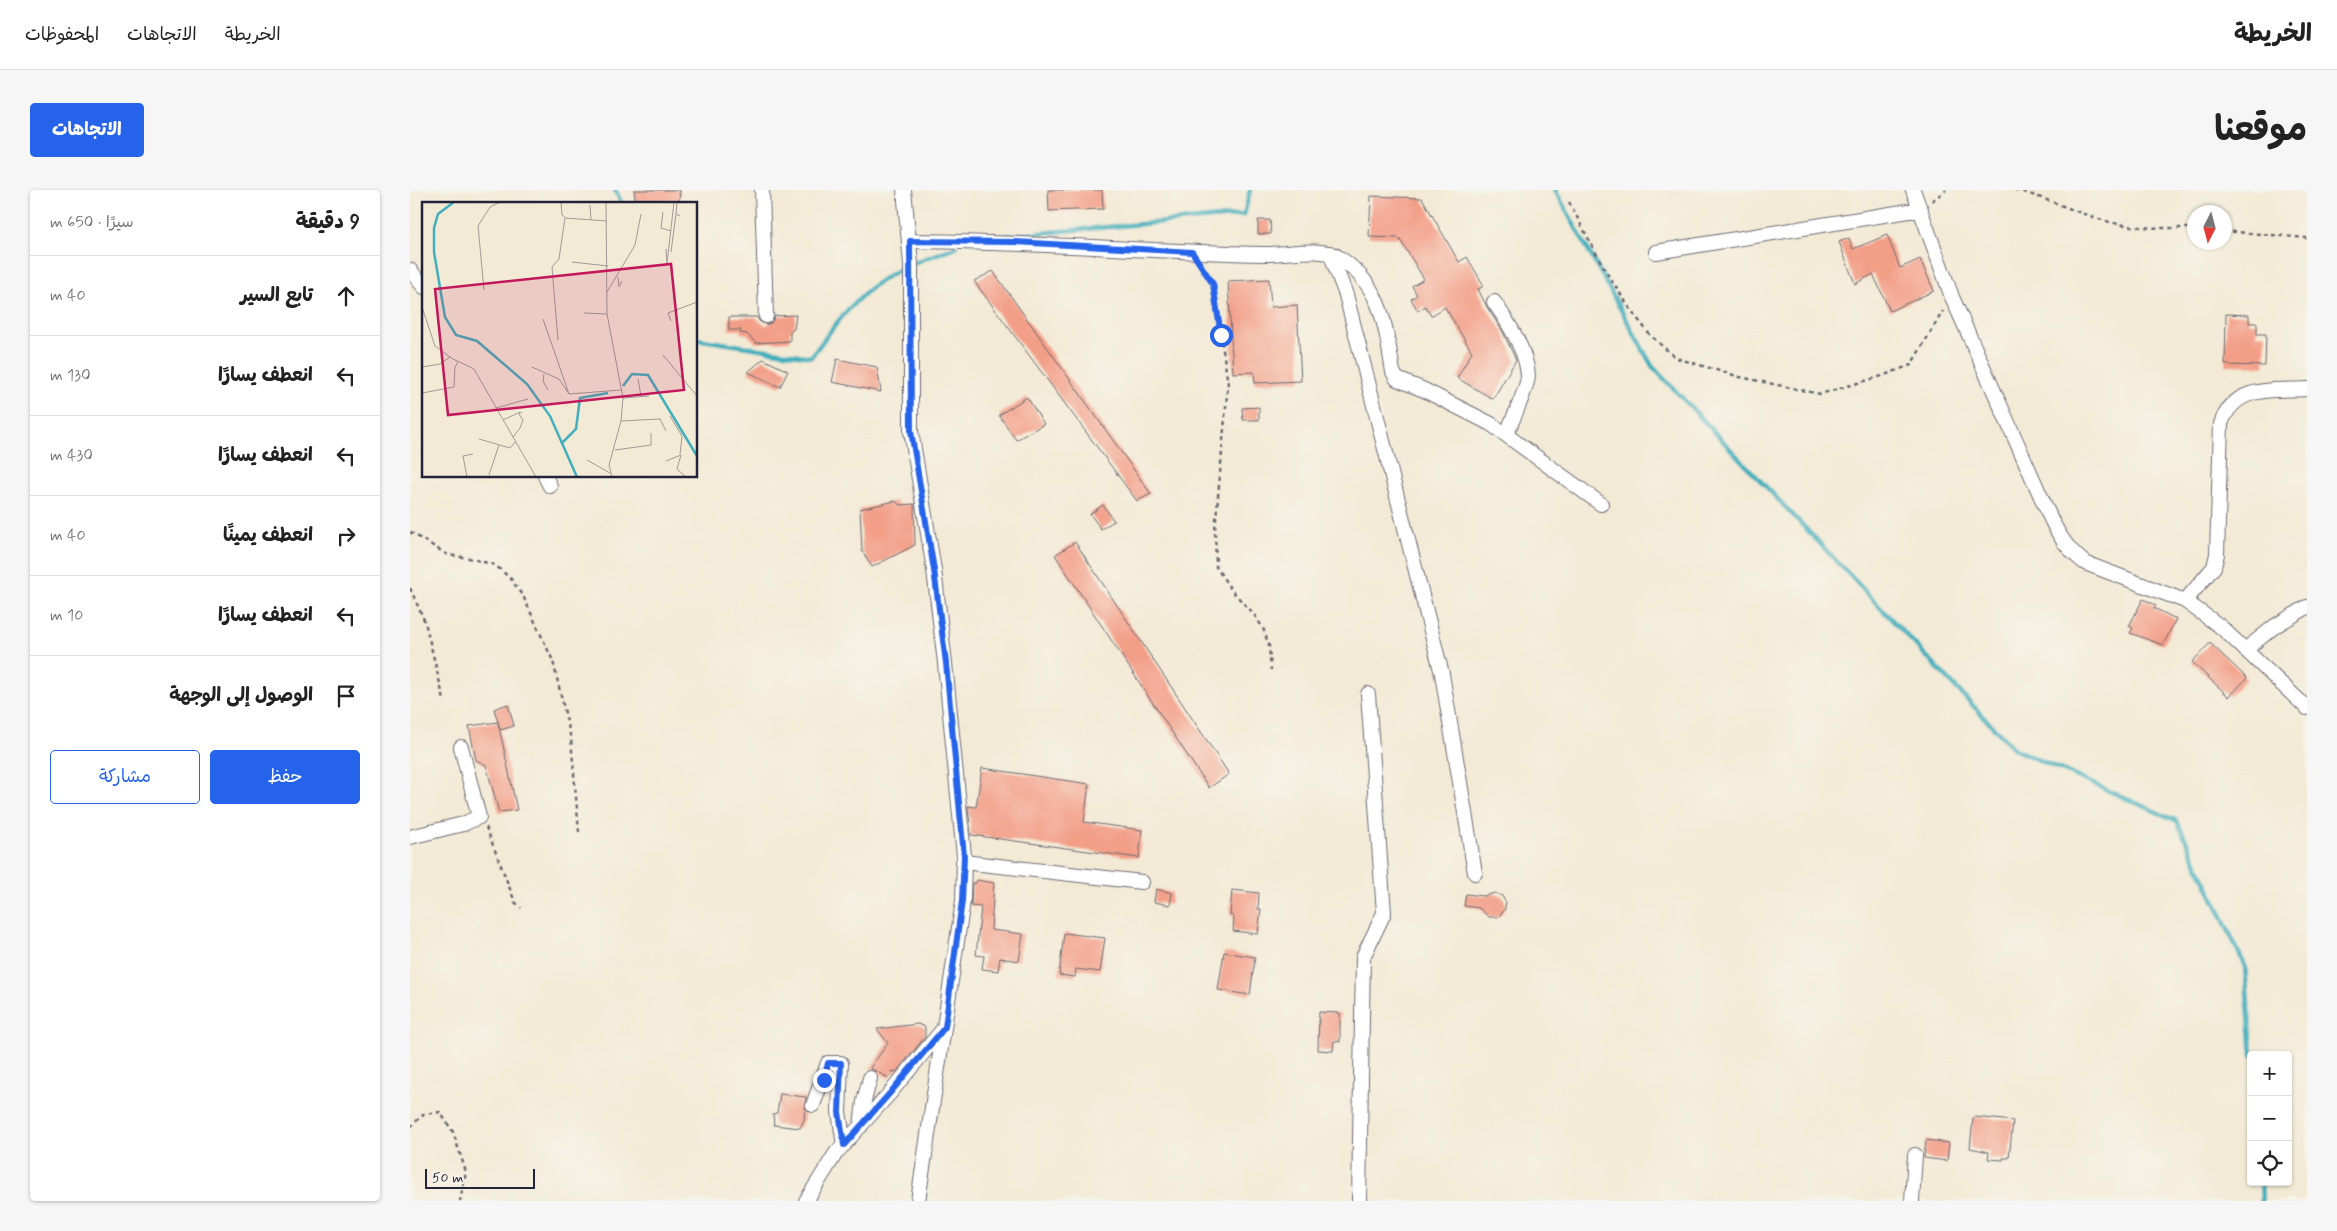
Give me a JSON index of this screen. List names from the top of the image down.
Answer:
{
  "scale_bar": "50 m",
  "north": "bottom",
  "page": {
    "header": "الخريطة",
    "nav": ["الخريطة", "الاتجاهات", "المحفوظات"],
    "title": "موقعنا",
    "buttons": [
      "الاتجاهات",
      ["حفظ", "مشاركة"]
    ],
    "heading": ["9 دقيقة", "سيرًا · 650 m"],
    "list": [
      ["تابع السير", "40 m"],
      ["انعطف يسارًا", "130 m"],
      ["انعطف يسارًا", "430 m"],
      ["انعطف يمينًا", "40 m"],
      ["انعطف يسارًا", "10 m"],
      "الوصول إلى الوجهة"
    ],
    "map_buttons": ["+", "−"],
    "scale": "50 m"
  }
}
